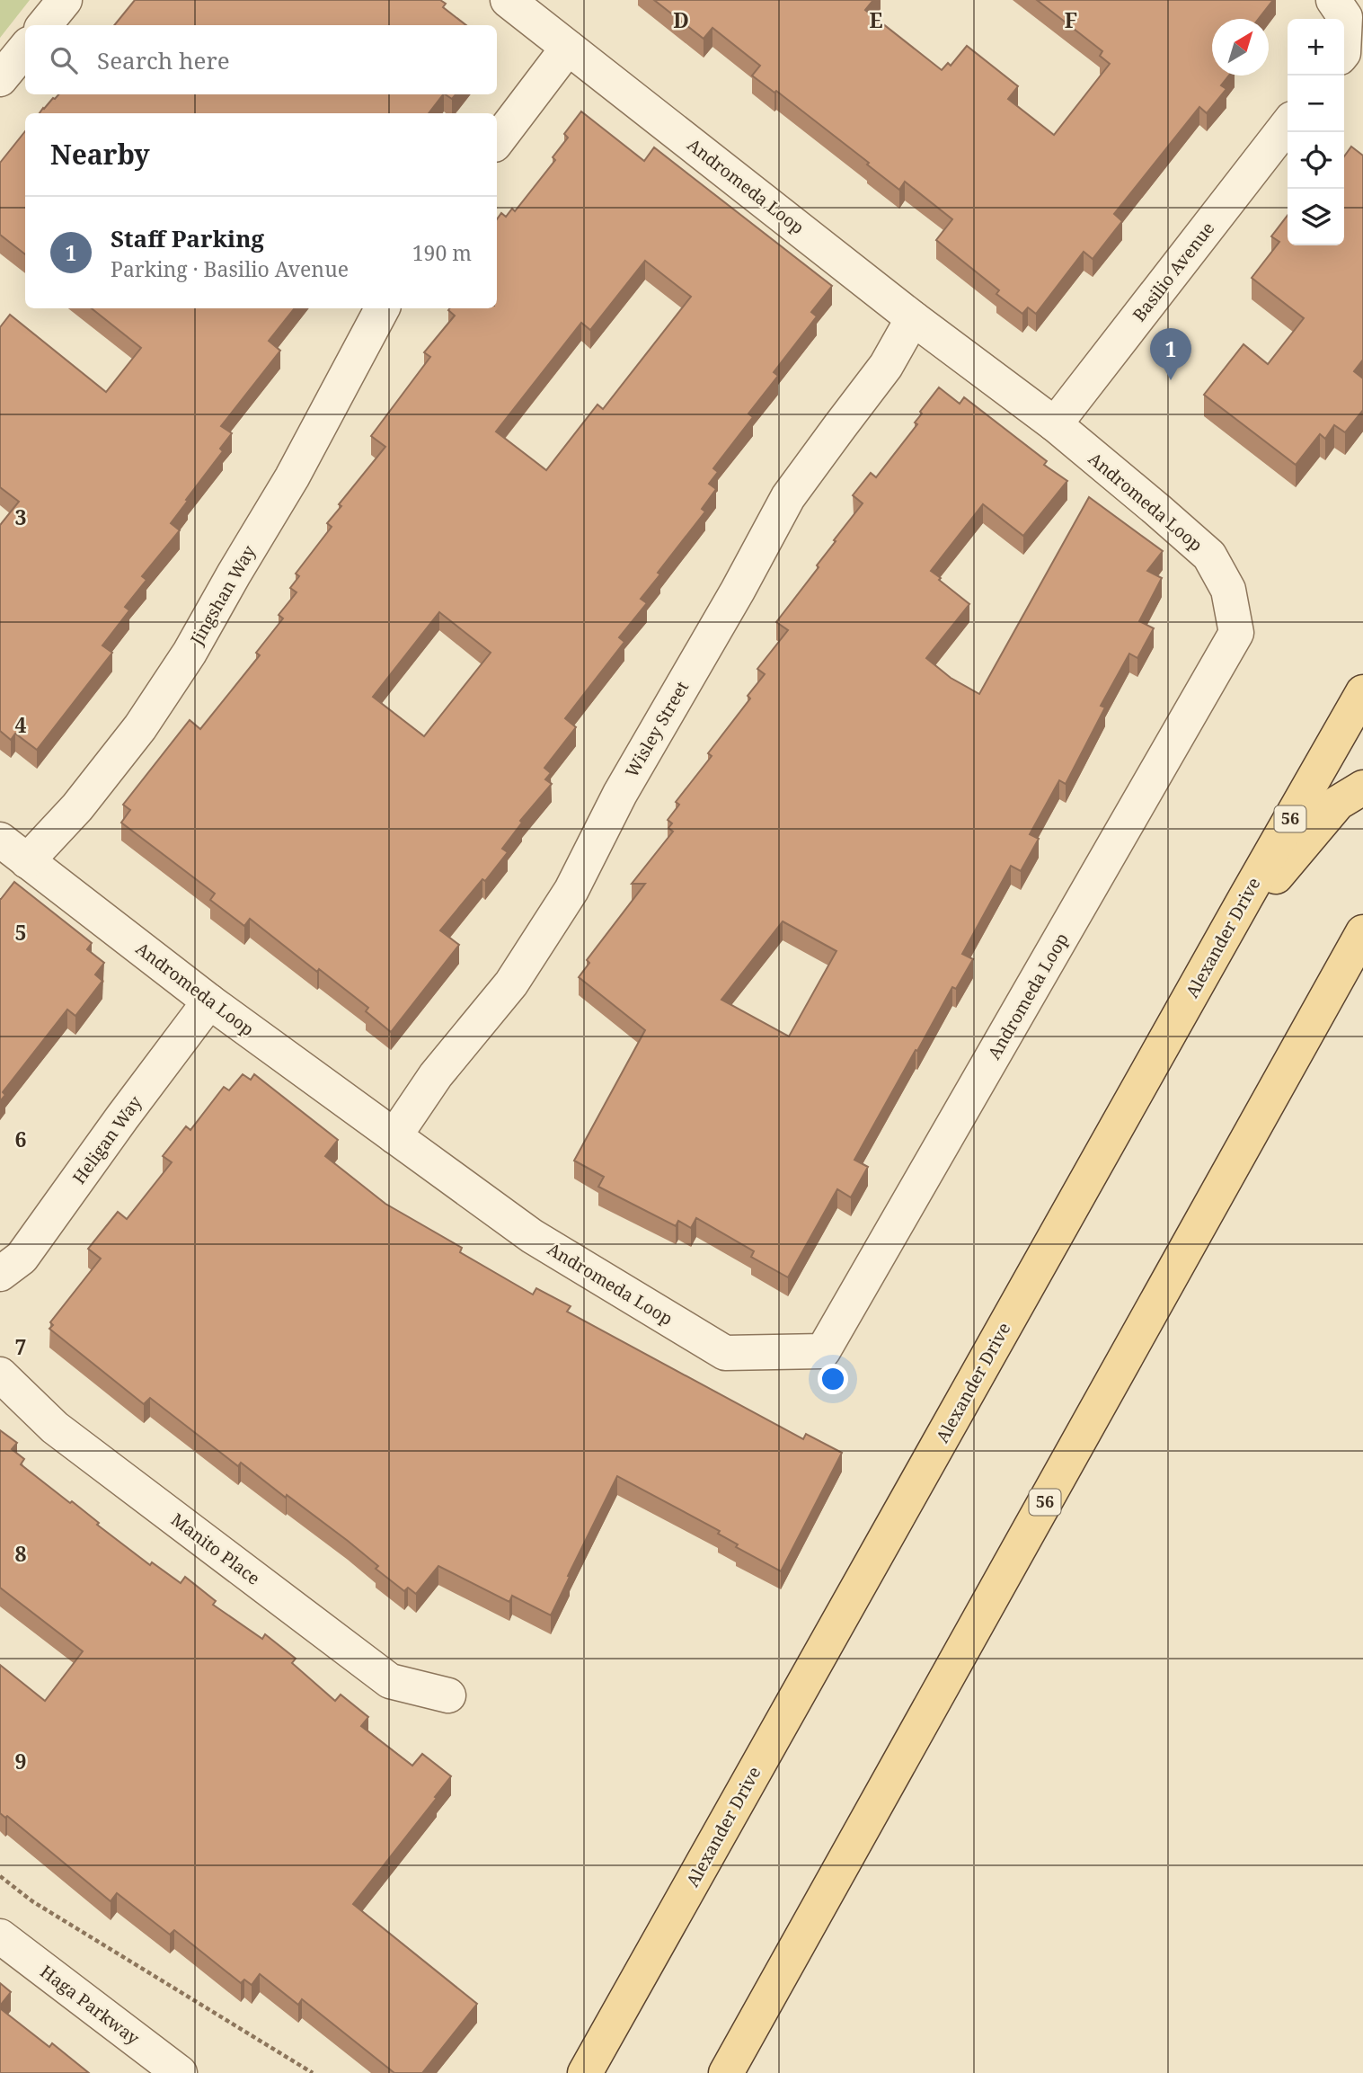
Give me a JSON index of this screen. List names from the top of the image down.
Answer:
{
  "streets": {
    "main road": ["56", "Alexander Drive"],
    "street": [
      "Andromeda Loop",
      "Basilio Avenue",
      "Jingshan Way",
      "Wisley Street",
      "Heligan Way",
      "Manito Place",
      "Haga Parkway"
    ]
  },
  "crossings": [
    ["Andromeda Loop", "Basilio Avenue"],
    ["Andromeda Loop", "Jingshan Way"],
    ["Andromeda Loop", "Wisley Street"],
    ["Andromeda Loop", "Heligan Way"]
  ],
  "north": "top right",
  "page": {
    "map_buttons": ["+", "−"],
    "search": "Search here",
    "heading": "Nearby",
    "list": [
      {
        "mark": "1",
        "name": "Staff Parking",
        "note": "Parking · Basilio Avenue",
        "value": "190 m"
      }
    ],
    "pins": "1"
  },
  "grid": {
    "columns": ["D", "E", "F"],
    "rows": [
      "3",
      "4",
      "5",
      "6",
      "7",
      "8",
      "9"
    ]
  }
}
